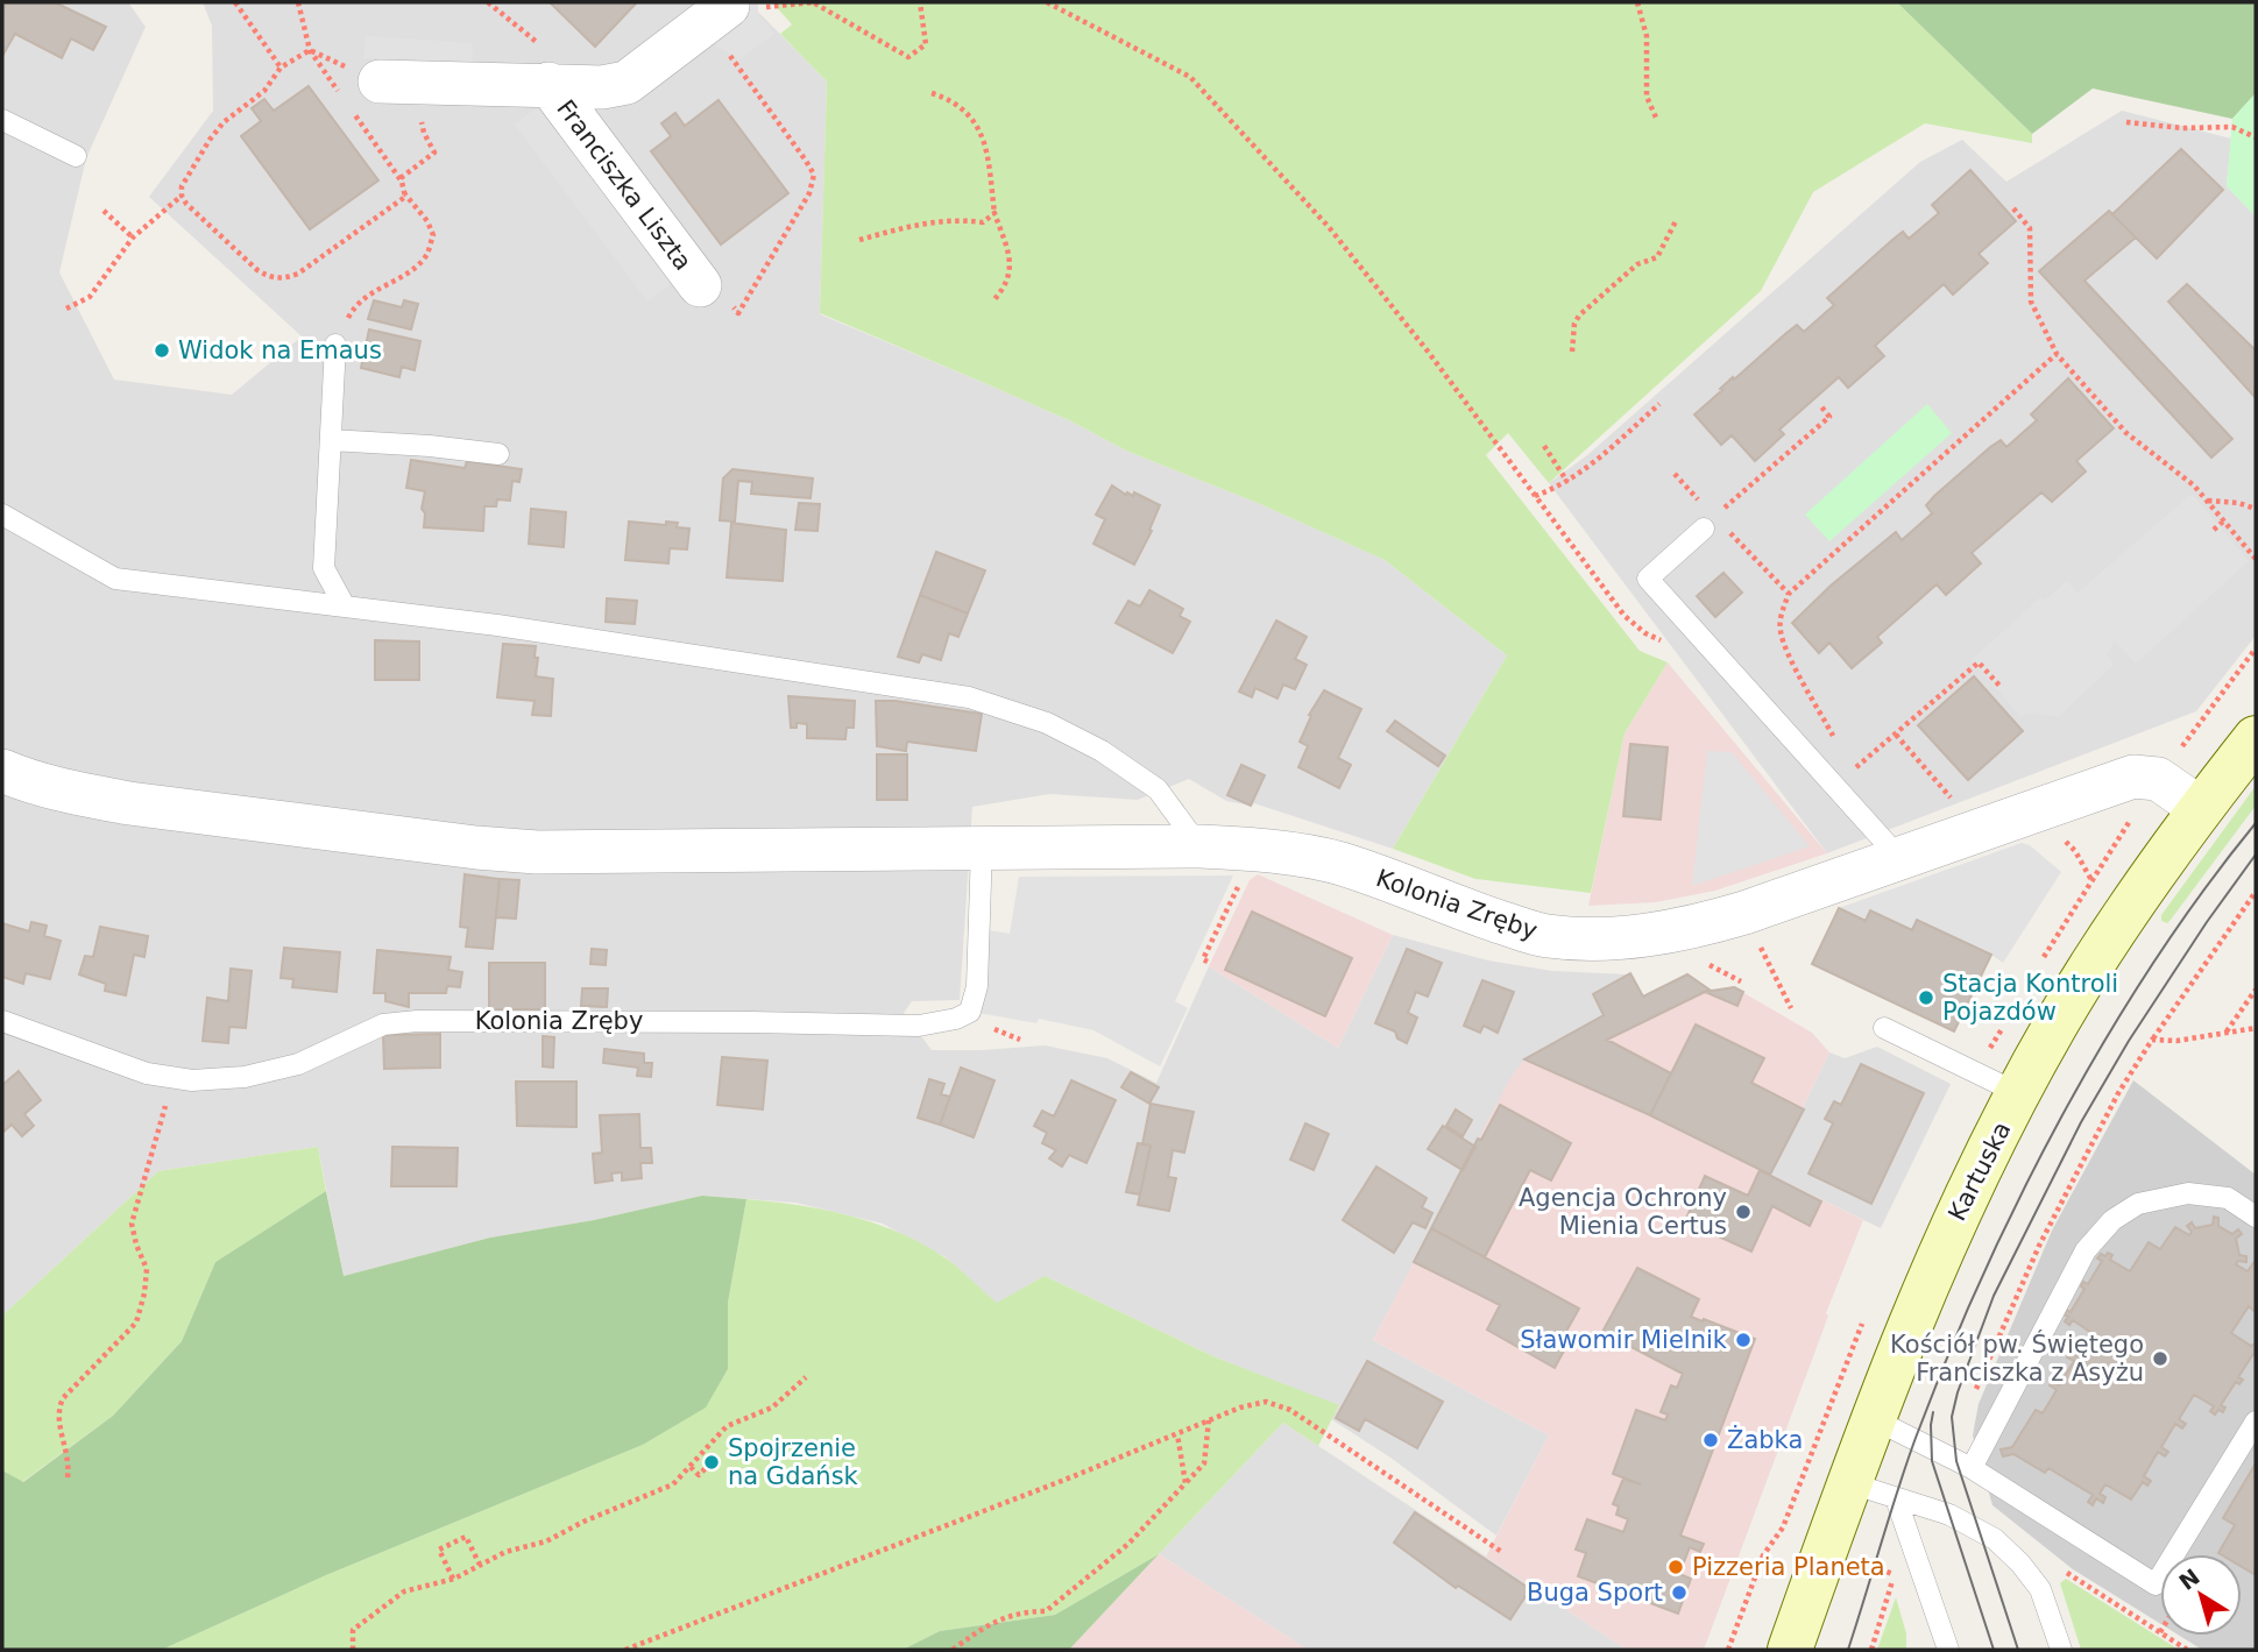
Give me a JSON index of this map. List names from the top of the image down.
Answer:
{
  "streets": {
    "main road": ["Kartuska"],
    "street": ["Franciszka Liszta", "Kolonia Zręby"]
  },
  "crossings": [
    ["Kolonia Zręby", "Kartuska"]
  ],
  "places": [
    "Widok na Emaus",
    "Stacja Kontroli Pojazdów",
    "Agencja Ochrony Mienia Certus",
    "Sławomir Mielnik",
    "Kościół pw. Świętego Franciszka z Asyżu",
    "Żabka",
    "Spojrzenie na Gdańsk",
    "Pizzeria Planeta",
    "Buga Sport"
  ],
  "north": "top left"
}
